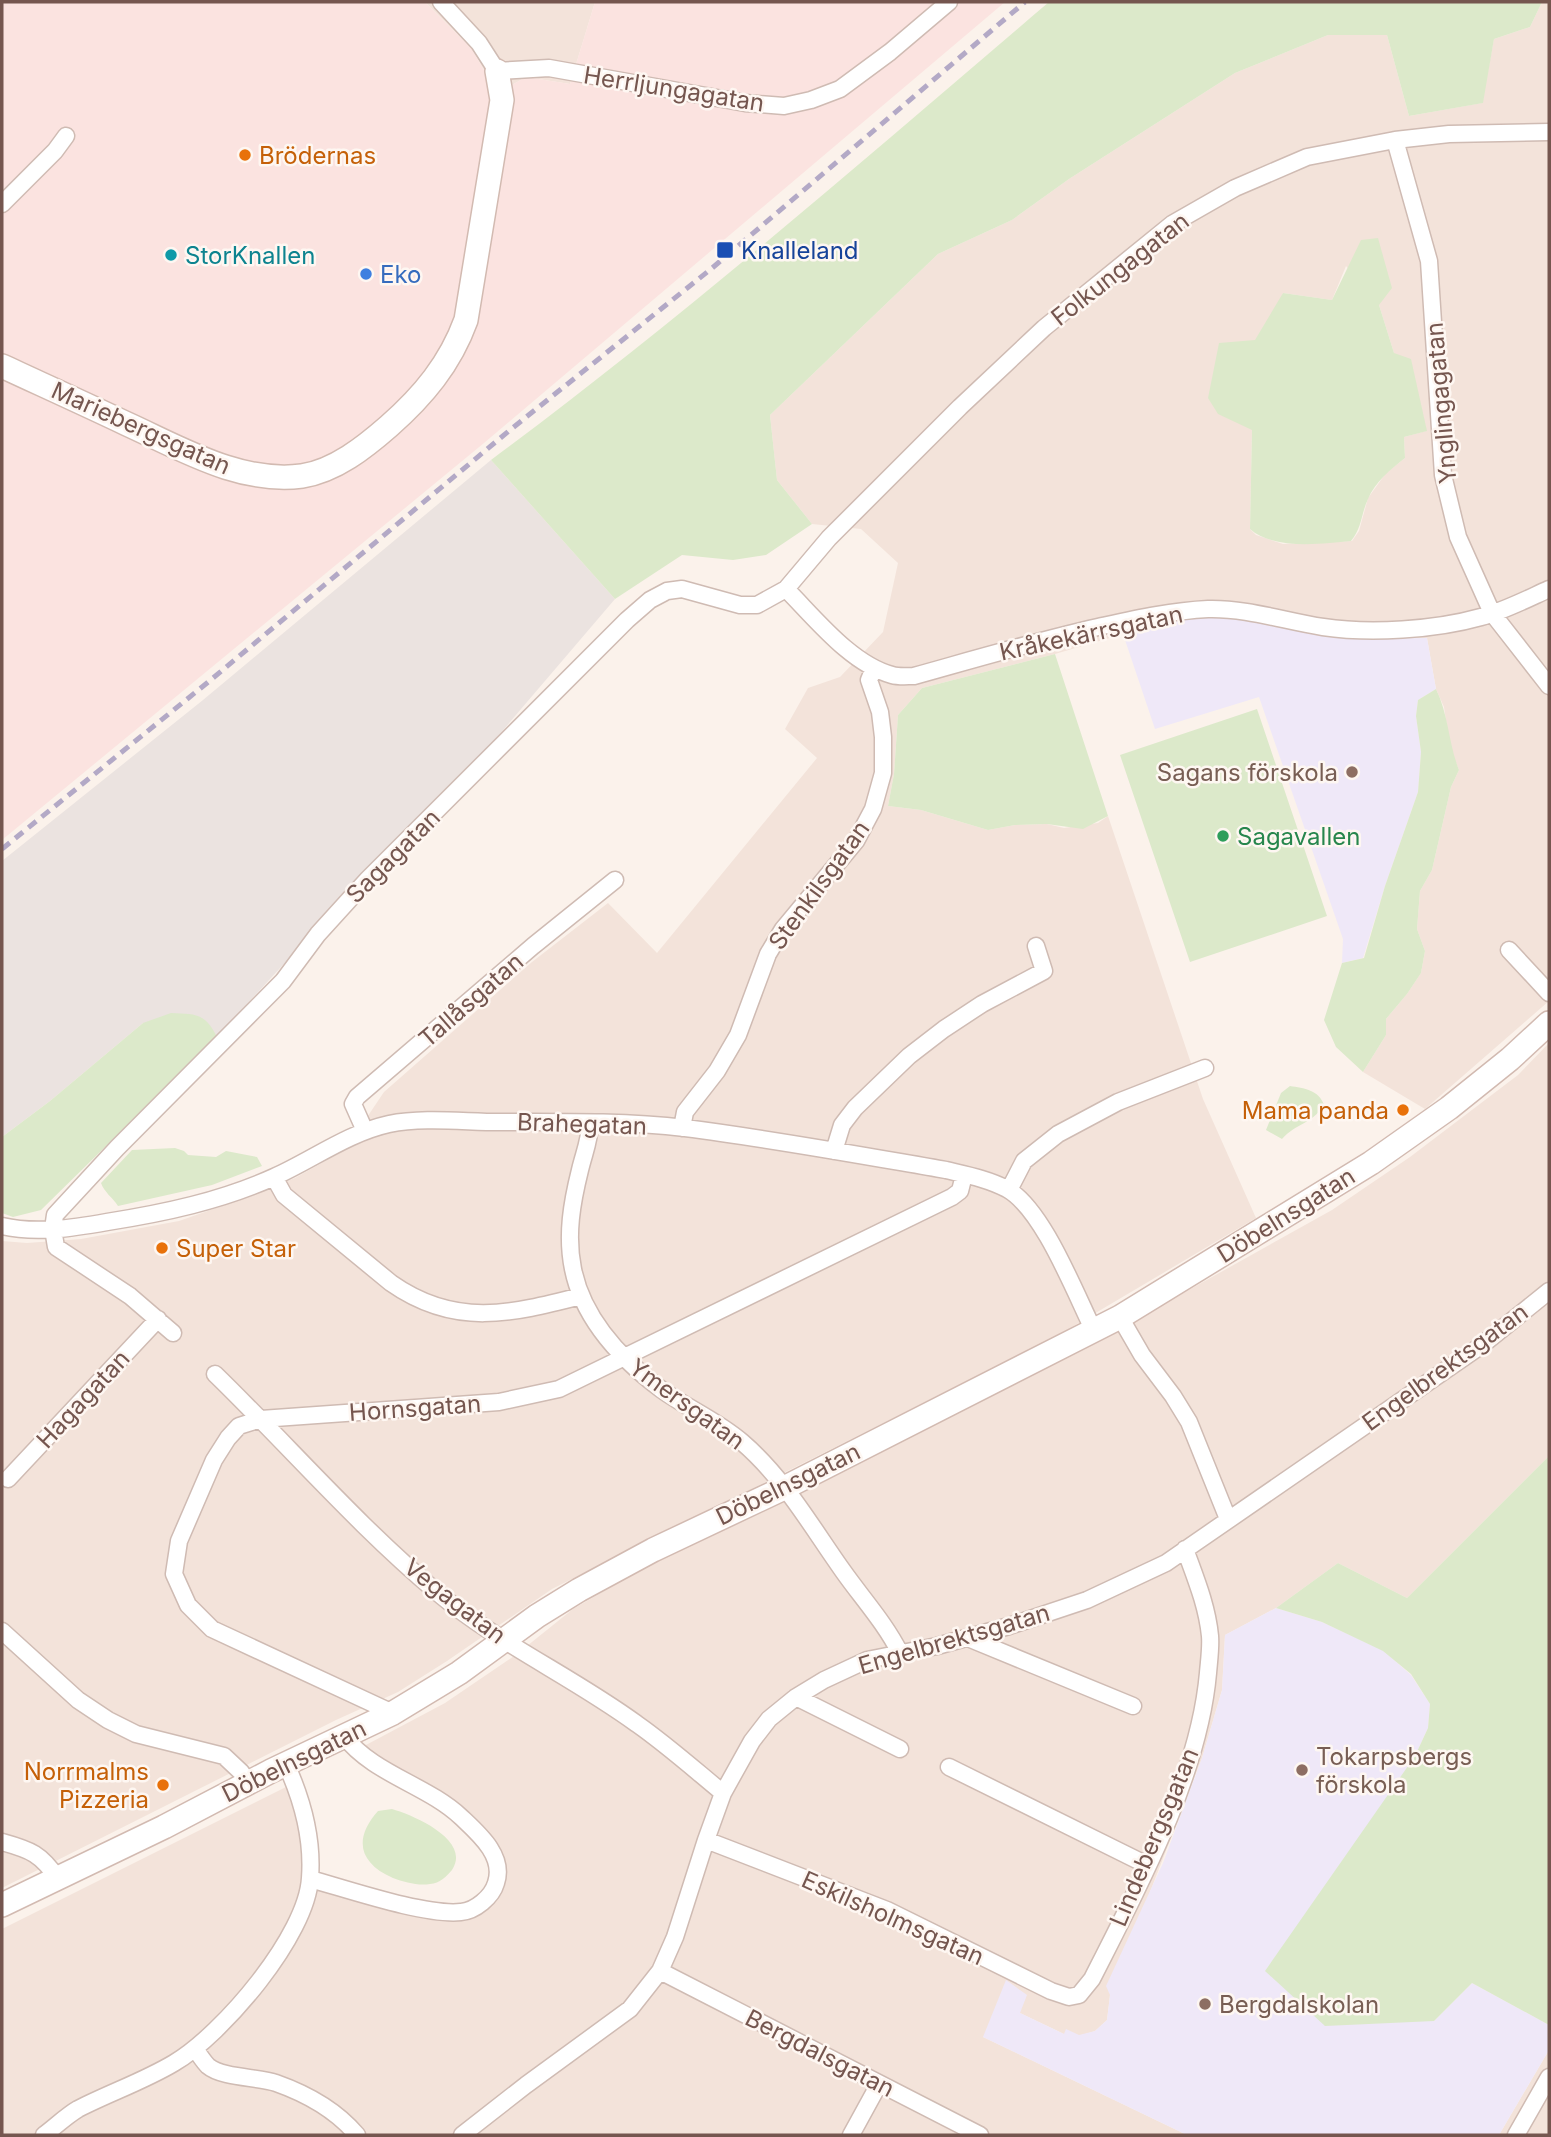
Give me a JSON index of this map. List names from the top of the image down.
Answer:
{
  "streets": {
    "street": [
      "Herrljungagatan",
      "Folkungagatan",
      "Ynglingagatan",
      "Mariebergsgatan",
      "Kråkekärrsgatan",
      "Sagagatan",
      "Stenkilsgatan",
      "Tallåsgatan",
      "Brahegatan",
      "Döbelnsgatan",
      "Engelbrektsgatan",
      "Hagagatan",
      "Ymersgatan",
      "Hornsgatan",
      "Vegagatan",
      "Lindebergsgatan",
      "Eskilsholmsgatan",
      "Bergdalsgatan"
    ]
  },
  "crossings": [
    ["Herrljungagatan", "Mariebergsgatan"],
    ["Folkungagatan", "Ynglingagatan"],
    ["Folkungagatan", "Kråkekärrsgatan"],
    ["Folkungagatan", "Sagagatan"],
    ["Ynglingagatan", "Kråkekärrsgatan"],
    ["Kråkekärrsgatan", "Sagagatan"],
    ["Kråkekärrsgatan", "Stenkilsgatan"],
    ["Sagagatan", "Brahegatan"],
    ["Stenkilsgatan", "Brahegatan"],
    ["Tallåsgatan", "Brahegatan"],
    ["Brahegatan", "Döbelnsgatan"],
    ["Brahegatan", "Ymersgatan"],
    ["Brahegatan", "Hornsgatan"],
    ["Döbelnsgatan", "Ymersgatan"],
    ["Döbelnsgatan", "Hornsgatan"],
    ["Döbelnsgatan", "Vegagatan"],
    ["Engelbrektsgatan", "Ymersgatan"],
    ["Engelbrektsgatan", "Vegagatan"],
    ["Engelbrektsgatan", "Lindebergsgatan"],
    ["Engelbrektsgatan", "Eskilsholmsgatan"],
    ["Engelbrektsgatan", "Bergdalsgatan"],
    ["Ymersgatan", "Hornsgatan"],
    ["Hornsgatan", "Vegagatan"],
    ["Lindebergsgatan", "Eskilsholmsgatan"]
  ],
  "places": {
    "other": [
      "Brödernas",
      "StorKnallen",
      "Eko",
      "Sagans förskola",
      "Sagavallen",
      "Mama panda",
      "Super Star",
      "Tokarpsbergs förskola",
      "Norrmalms Pizzeria",
      "Bergdalskolan"
    ],
    "transit": ["Knalleland"]
  }
}
